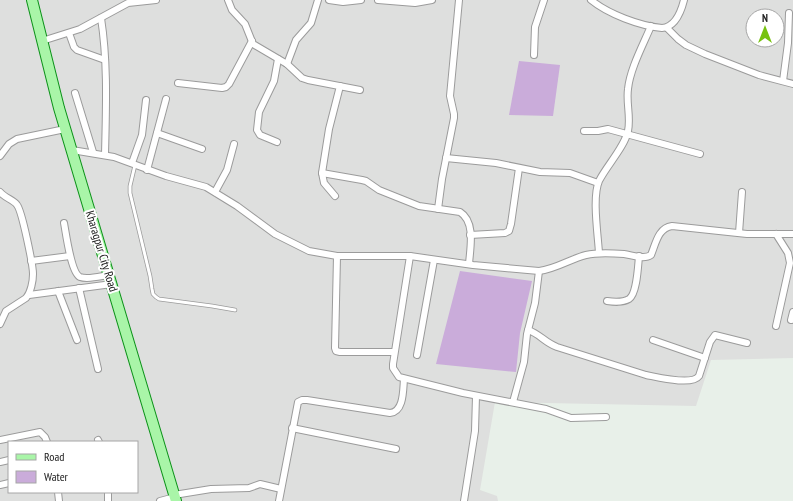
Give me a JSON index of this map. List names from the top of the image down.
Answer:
{
  "streets": {
    "main road": ["Kharagpur City Road"]
  },
  "legend": ["Road", "Water"],
  "north": "top"
}
